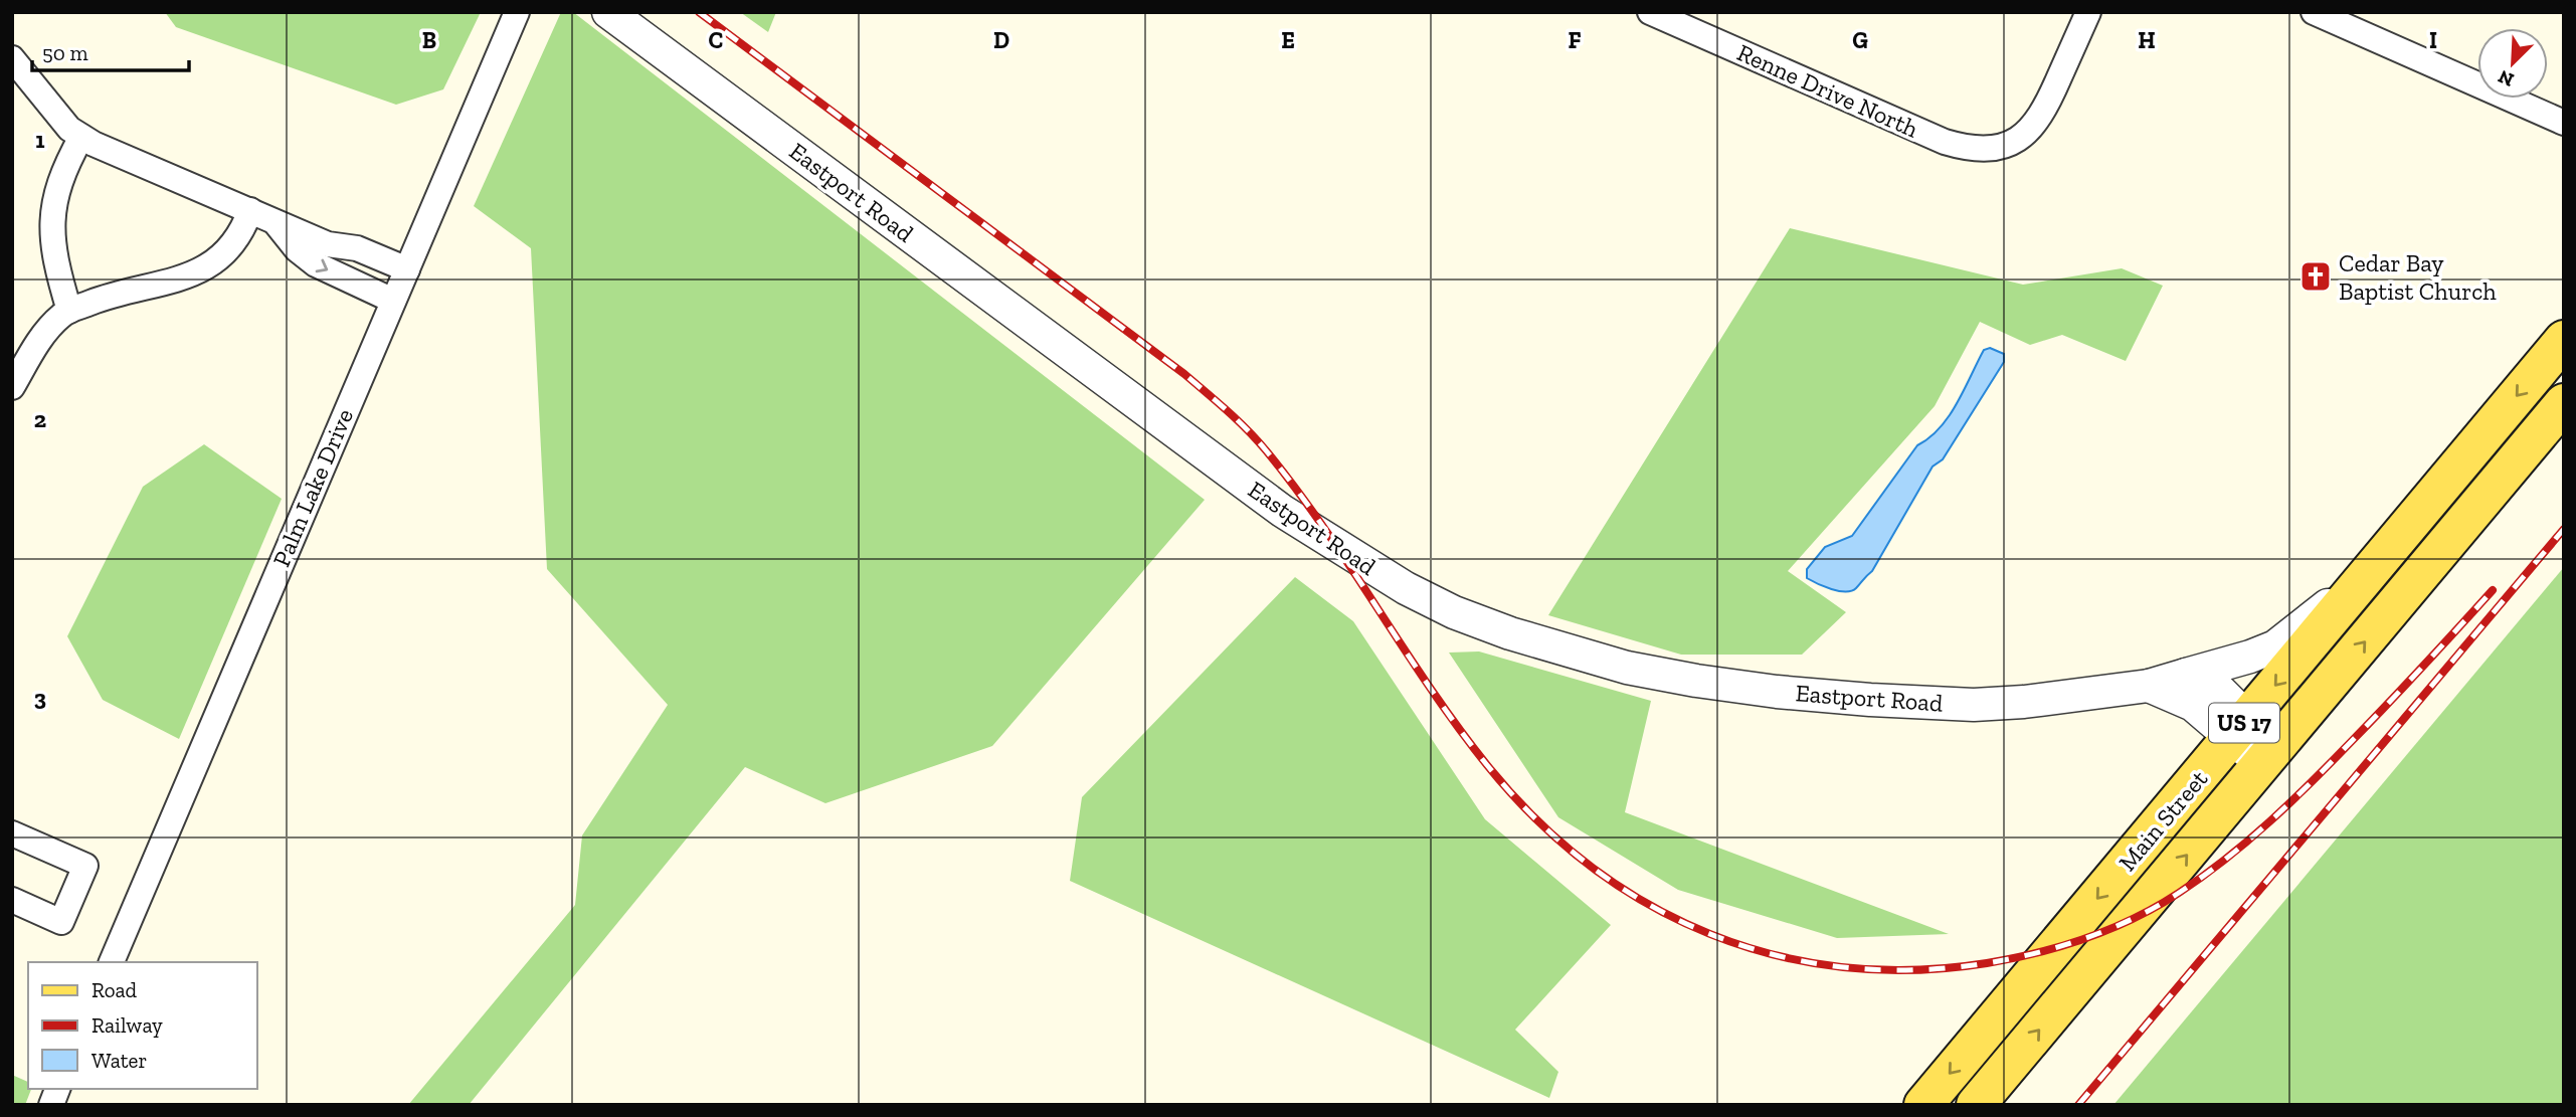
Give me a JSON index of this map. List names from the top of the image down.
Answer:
{
  "streets": {
    "main road": ["US 17", "Main Street"],
    "street": ["Renne Drive North", "Eastport Road", "Palm Lake Drive"]
  },
  "crossings": [
    ["Eastport Road", "Main Street"]
  ],
  "places": {
    "church": ["Cedar Bay Baptist Church"]
  },
  "legend": ["Road", "Railway", "Water"],
  "scale_bar": "50 m",
  "north": "bottom left",
  "grid": {
    "columns": [
      "B",
      "C",
      "D",
      "E",
      "F",
      "G",
      "H",
      "I"
    ],
    "rows": ["1", "2", "3"]
  }
}
